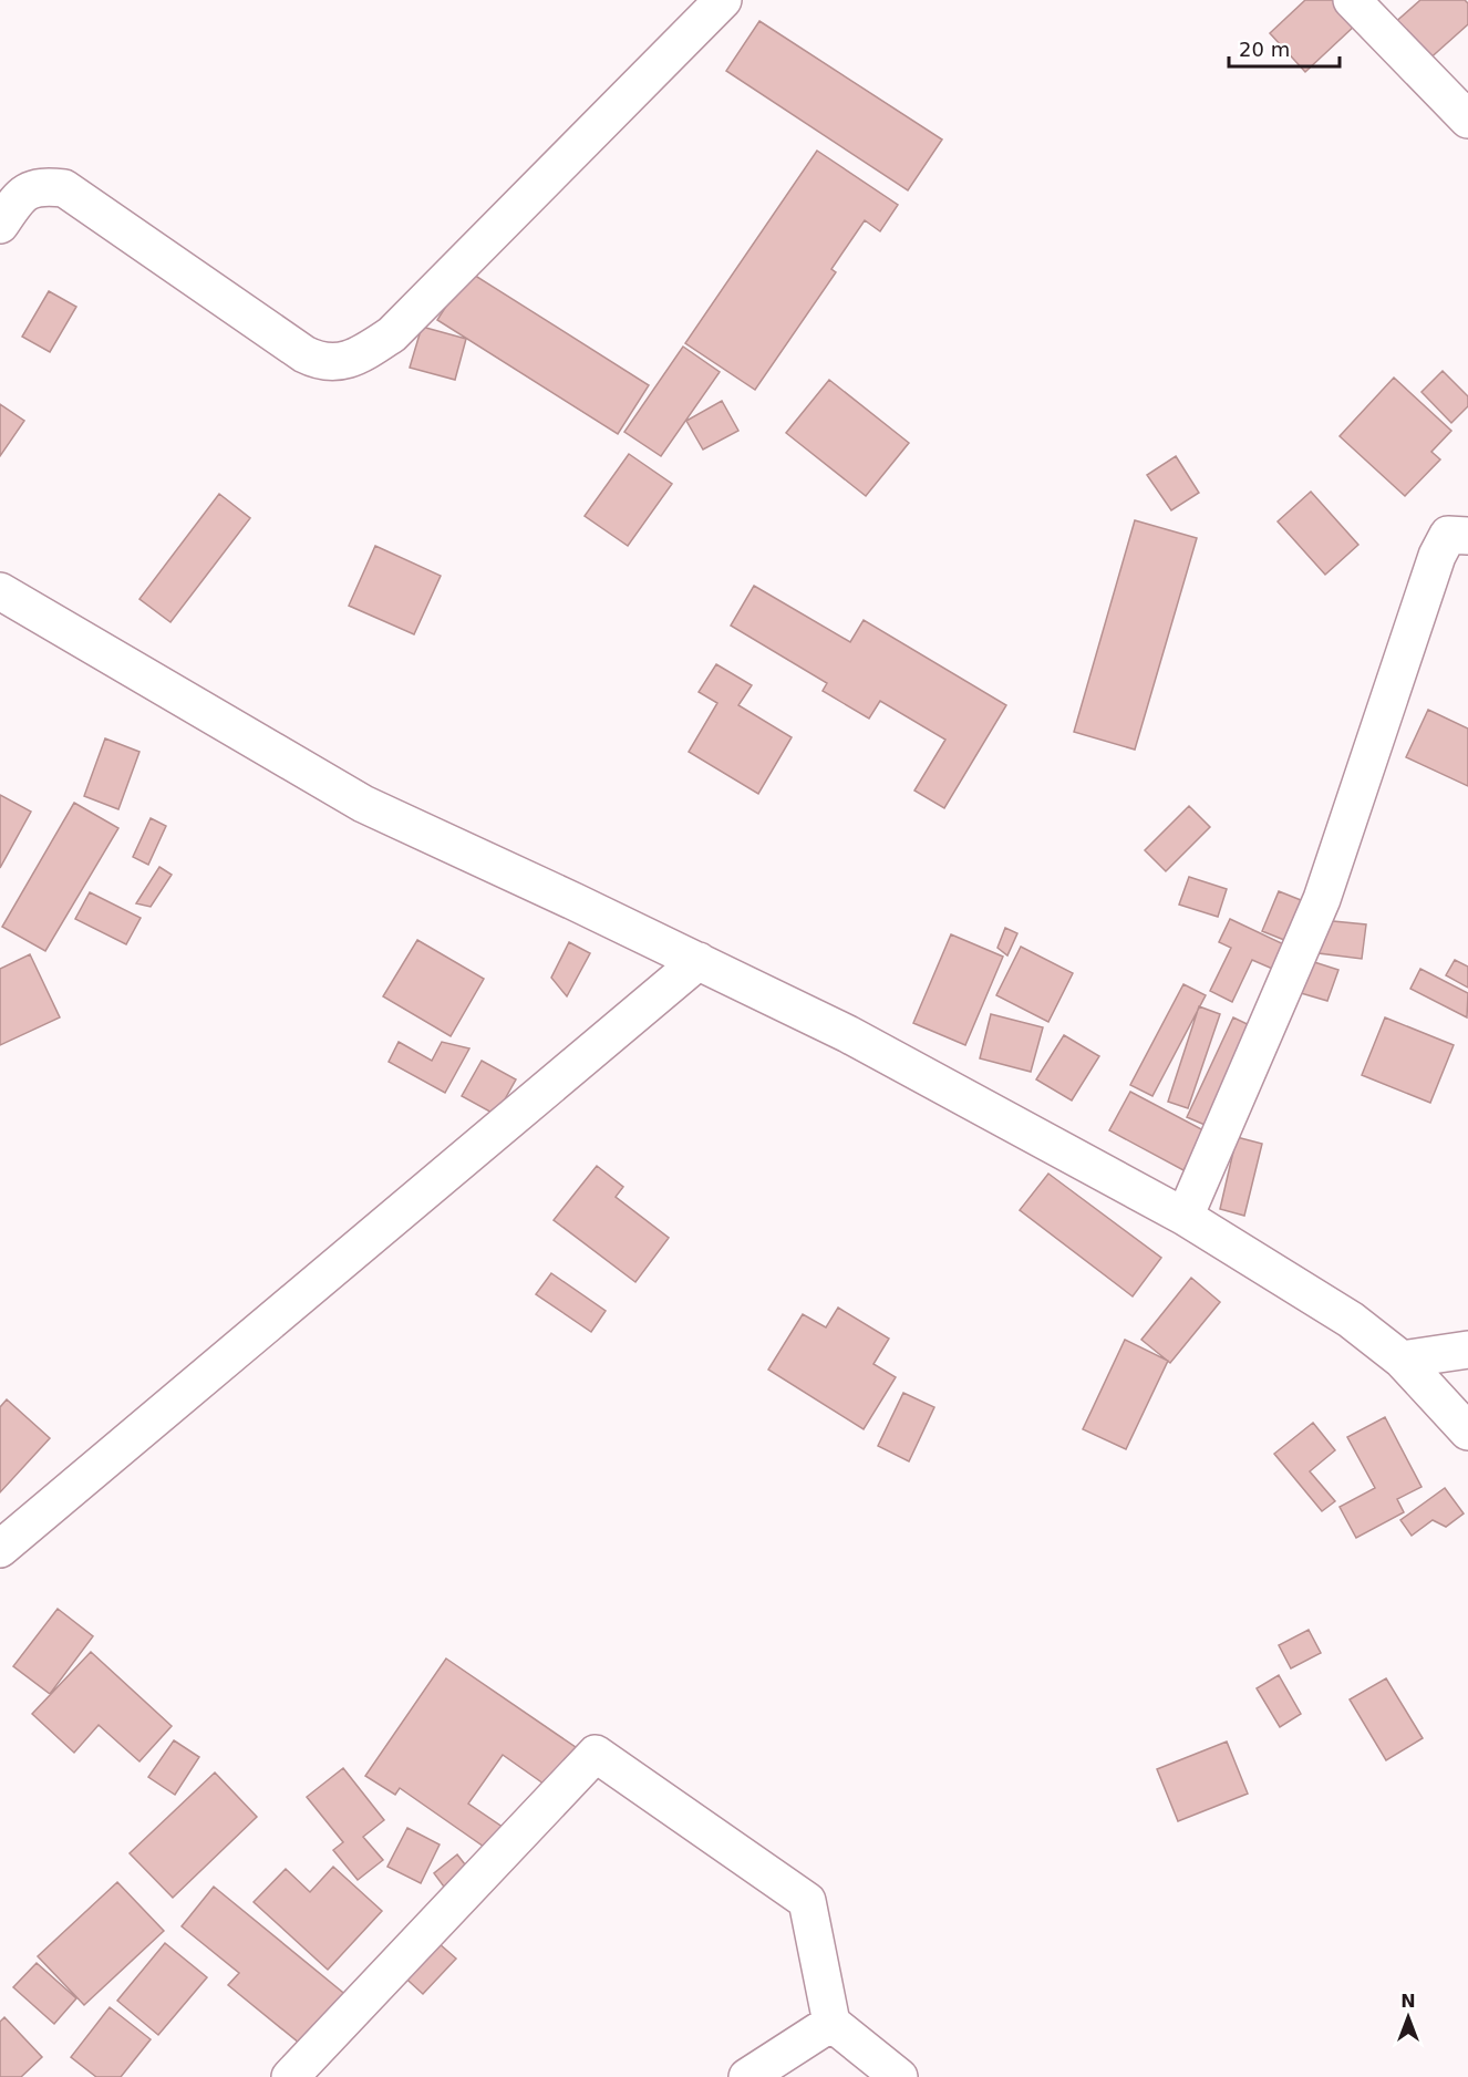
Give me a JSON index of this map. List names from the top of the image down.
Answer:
{
  "scale_bar": "20 m",
  "north": "top"
}
